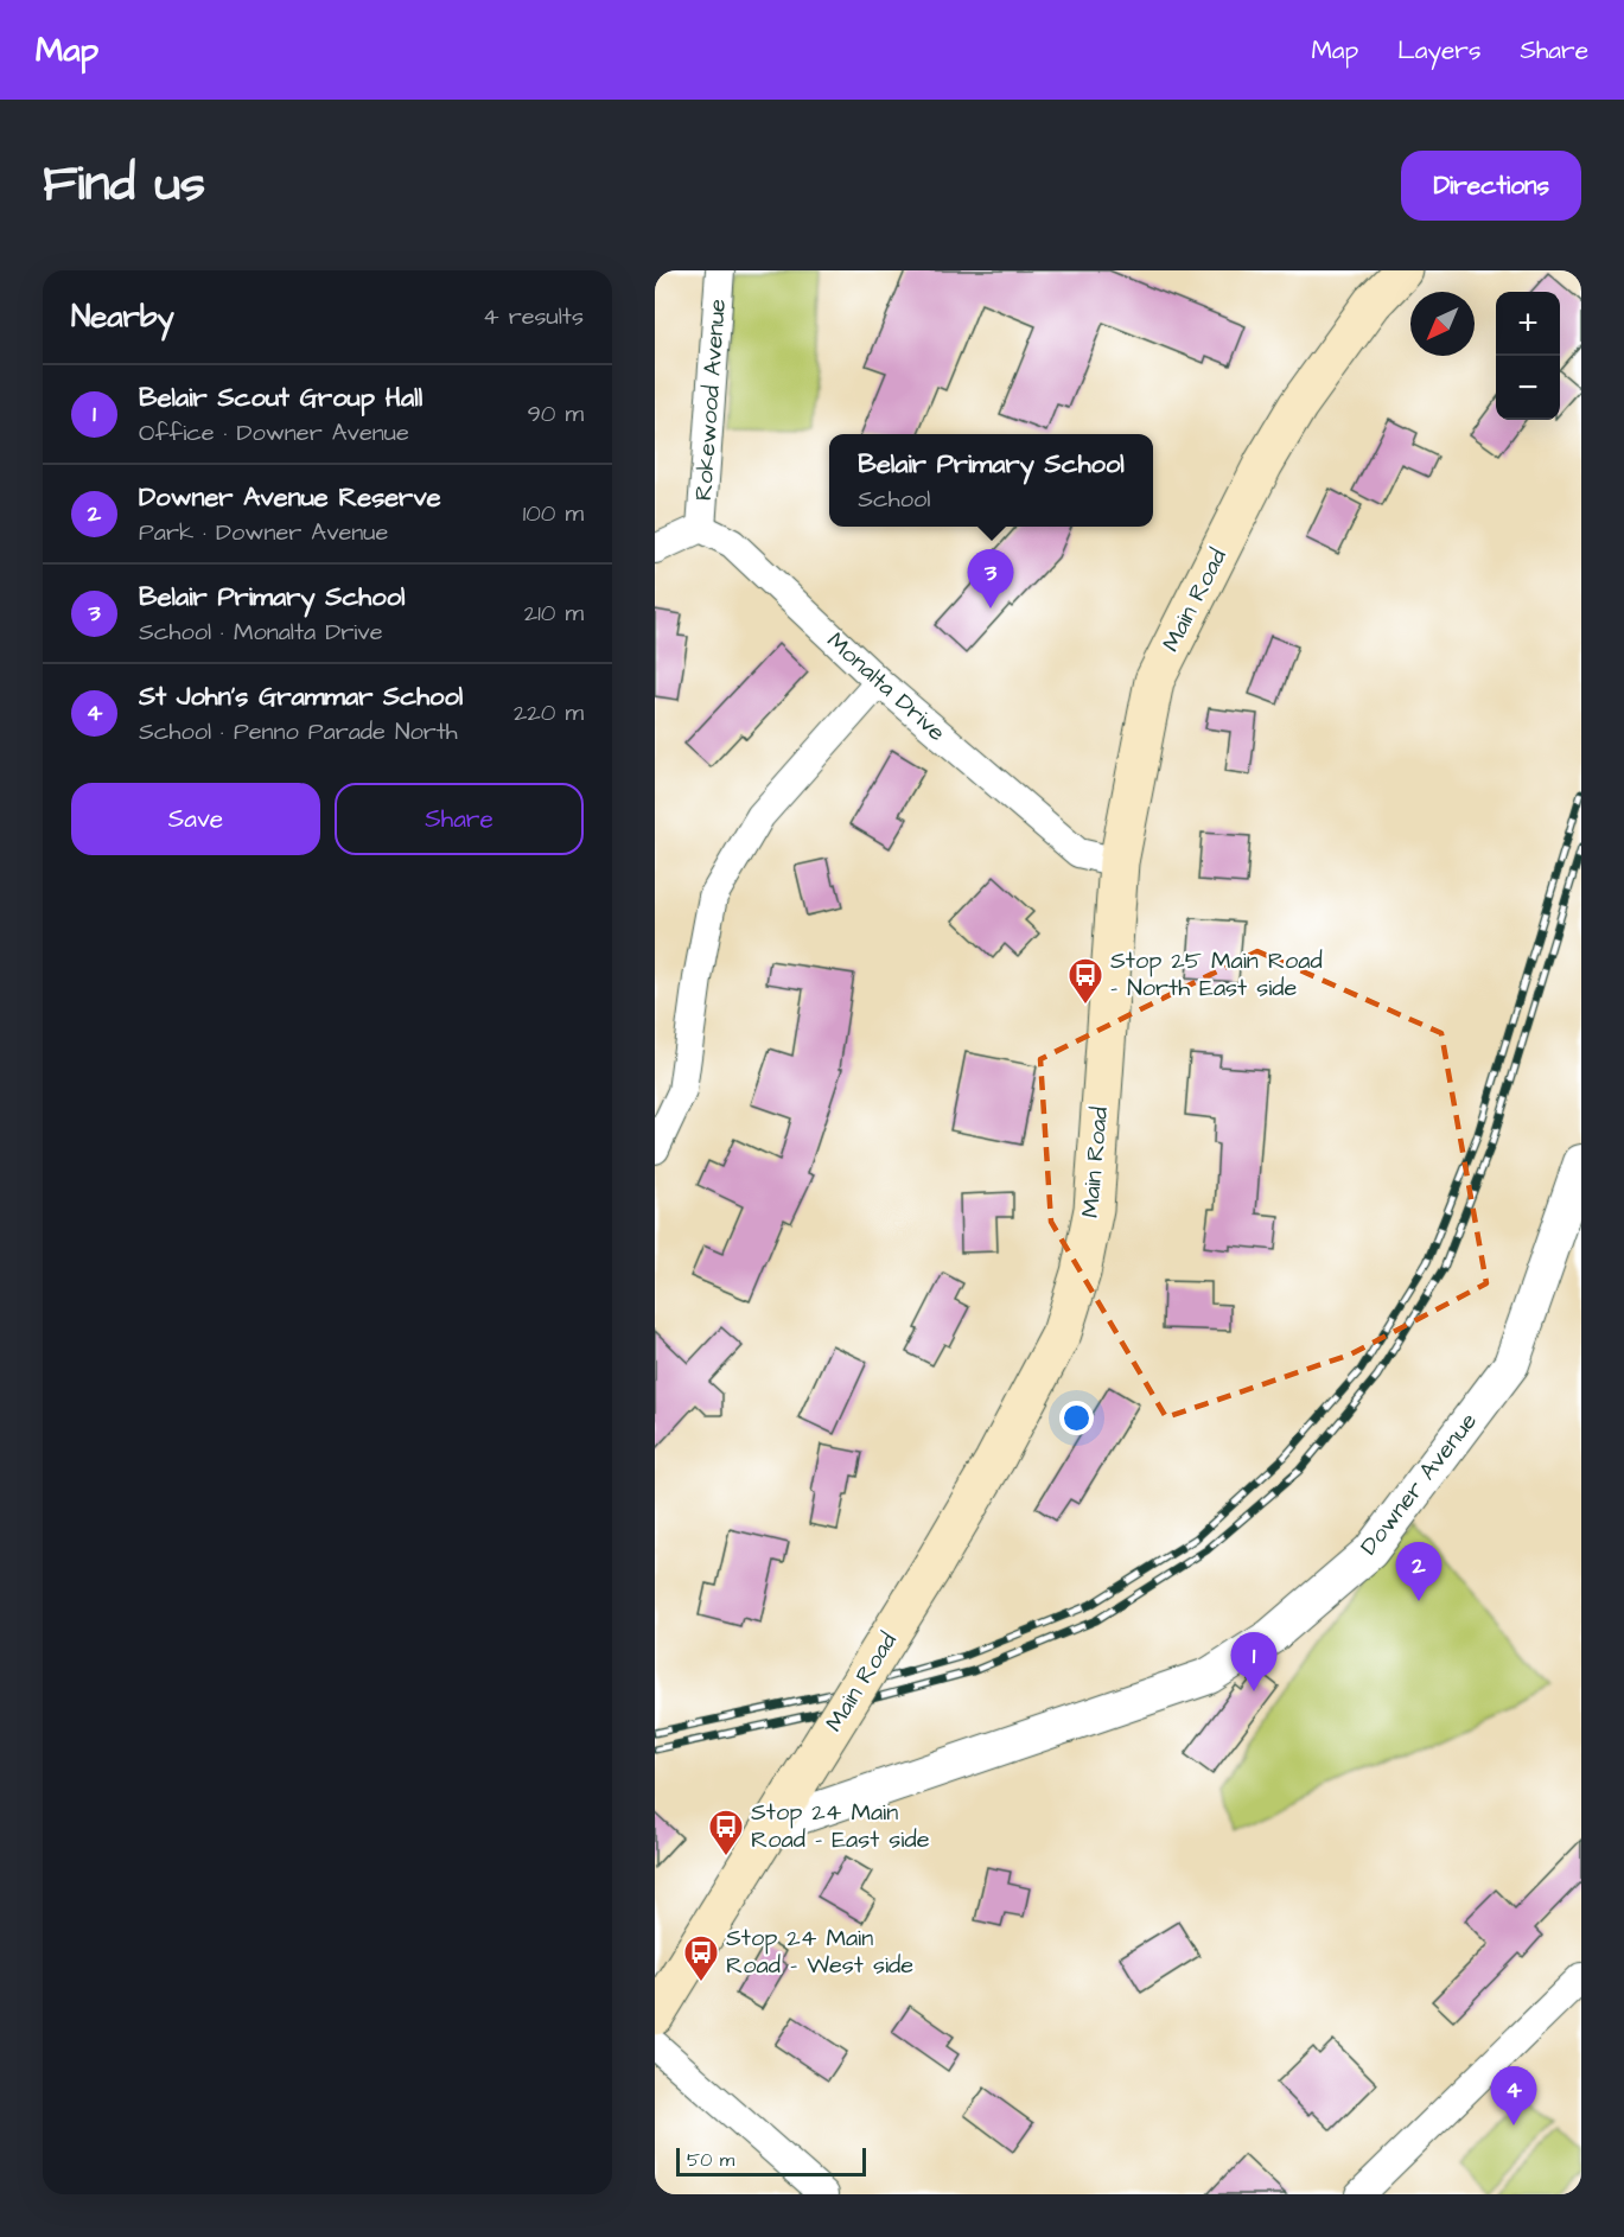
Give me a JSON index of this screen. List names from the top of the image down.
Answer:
{
  "streets": {
    "main road": ["Main Road"],
    "street": ["Rokewood Avenue", "Monalta Drive", "Downer Avenue"]
  },
  "crossings": [
    ["Rokewood Avenue", "Monalta Drive"],
    ["Main Road", "Monalta Drive"],
    ["Main Road", "Downer Avenue"]
  ],
  "places": {
    "bus stop": ["Stop 25 Main Road - North East side", "Stop 24 Main Road - East side", "Stop 24 Main Road - West side"]
  },
  "scale_bar": "50 m",
  "north": "bottom left",
  "page": {
    "header": "Map",
    "nav": ["Map", "Layers", "Share"],
    "title": "Find us",
    "buttons": [
      "Directions",
      ["Save", "Share"]
    ],
    "heading": ["Nearby", "4 results"],
    "map_buttons": ["+", "−"],
    "list": [
      {
        "mark": "1",
        "name": "Belair Scout Group Hall",
        "note": "Office · Downer Avenue",
        "value": "90 m"
      },
      {
        "mark": "2",
        "name": "Downer Avenue Reserve",
        "note": "Park · Downer Avenue",
        "value": "100 m"
      },
      {
        "mark": "3",
        "name": "Belair Primary School",
        "note": "School · Monalta Drive",
        "value": "210 m"
      },
      {
        "mark": "4",
        "name": "St John's Grammar School",
        "note": "School · Penno Parade North",
        "value": "220 m"
      }
    ],
    "popup": ["Belair Primary School", "School"],
    "pins": [
      "3",
      "2",
      "1",
      "4"
    ],
    "scale": "50 m"
  }
}
